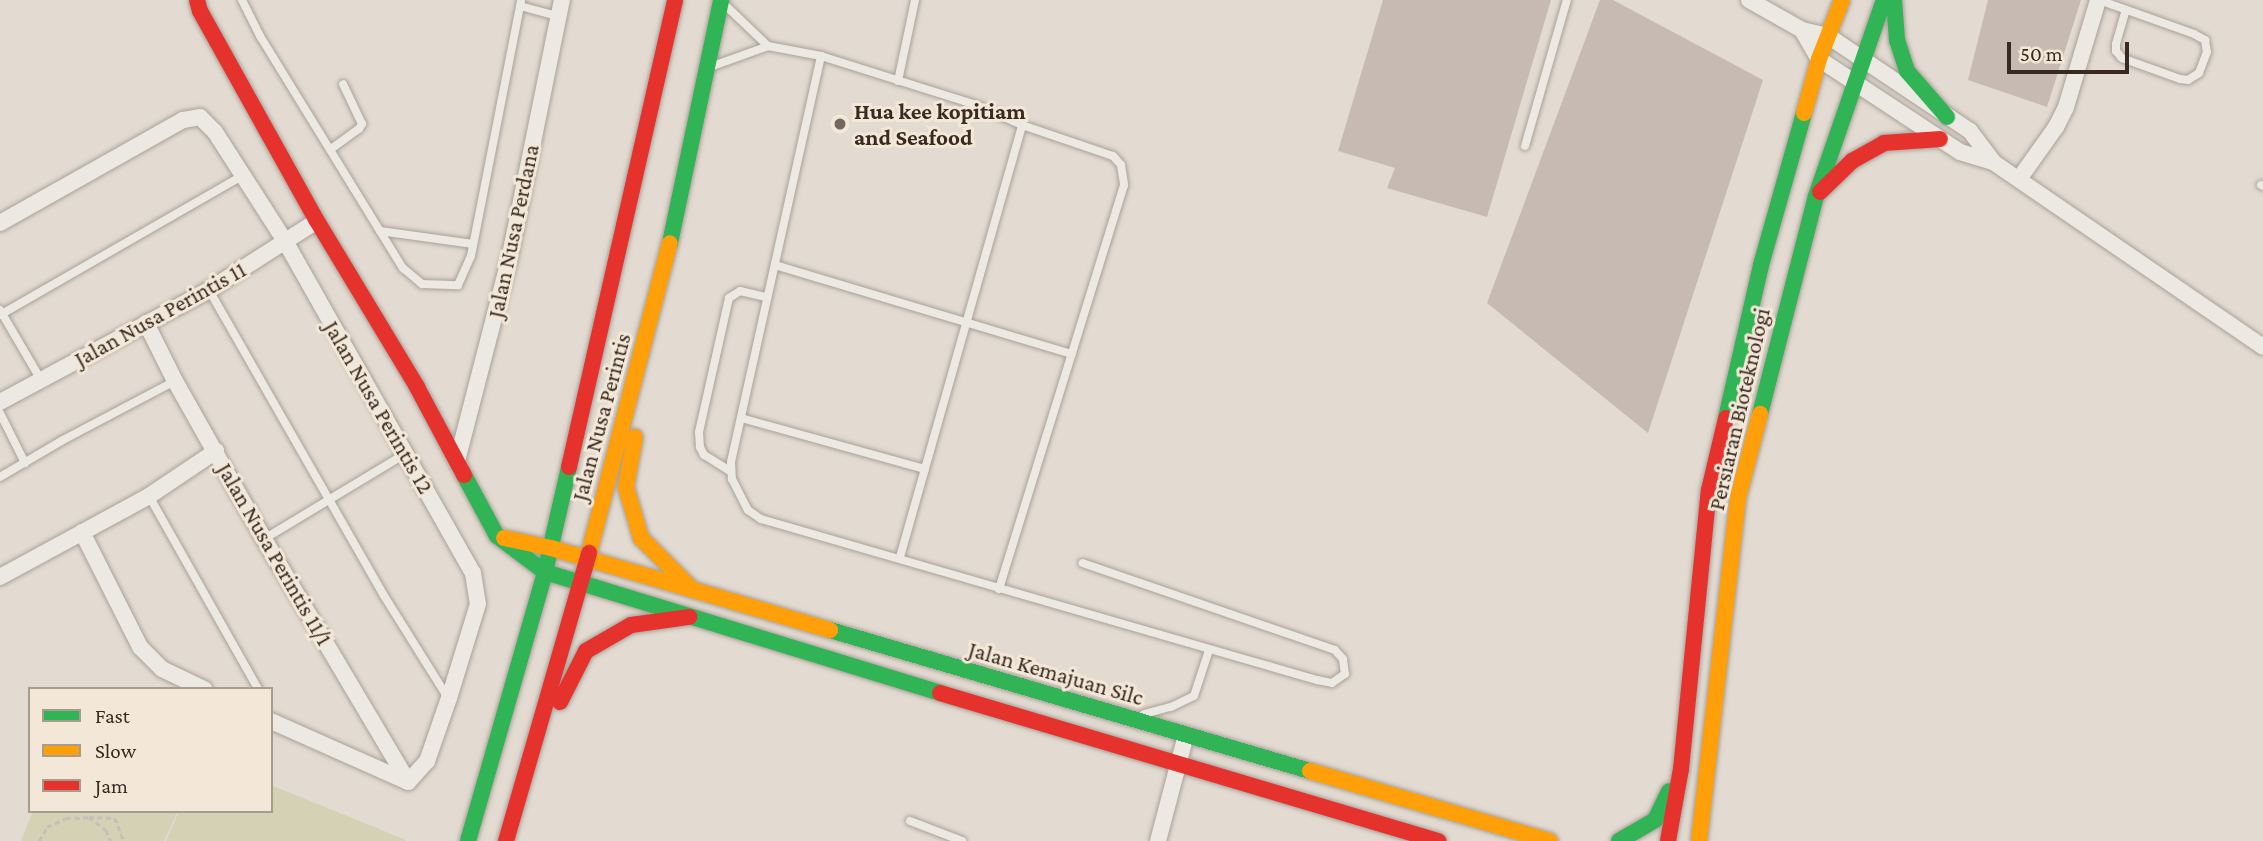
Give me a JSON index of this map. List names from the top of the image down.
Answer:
{
  "streets": {
    "street": [
      "Jalan Nusa Perdana",
      "Jalan Nusa Perintis 11",
      "Jalan Nusa Perintis 12",
      "Persiaran Bioteknologi",
      "Jalan Nusa Perintis",
      "Jalan Nusa Perintis 11/1",
      "Jalan Kemajuan Silc"
    ]
  },
  "crossings": [
    ["Jalan Nusa Perintis 11", "Jalan Nusa Perintis 12"],
    ["Jalan Nusa Perintis 11", "Jalan Nusa Perintis 11/1"],
    ["Jalan Nusa Perintis", "Jalan Kemajuan Silc"]
  ],
  "places": ["Hua kee kopitiam and Seafood"],
  "legend": ["Fast", "Slow", "Jam"],
  "scale_bar": "50 m"
}
